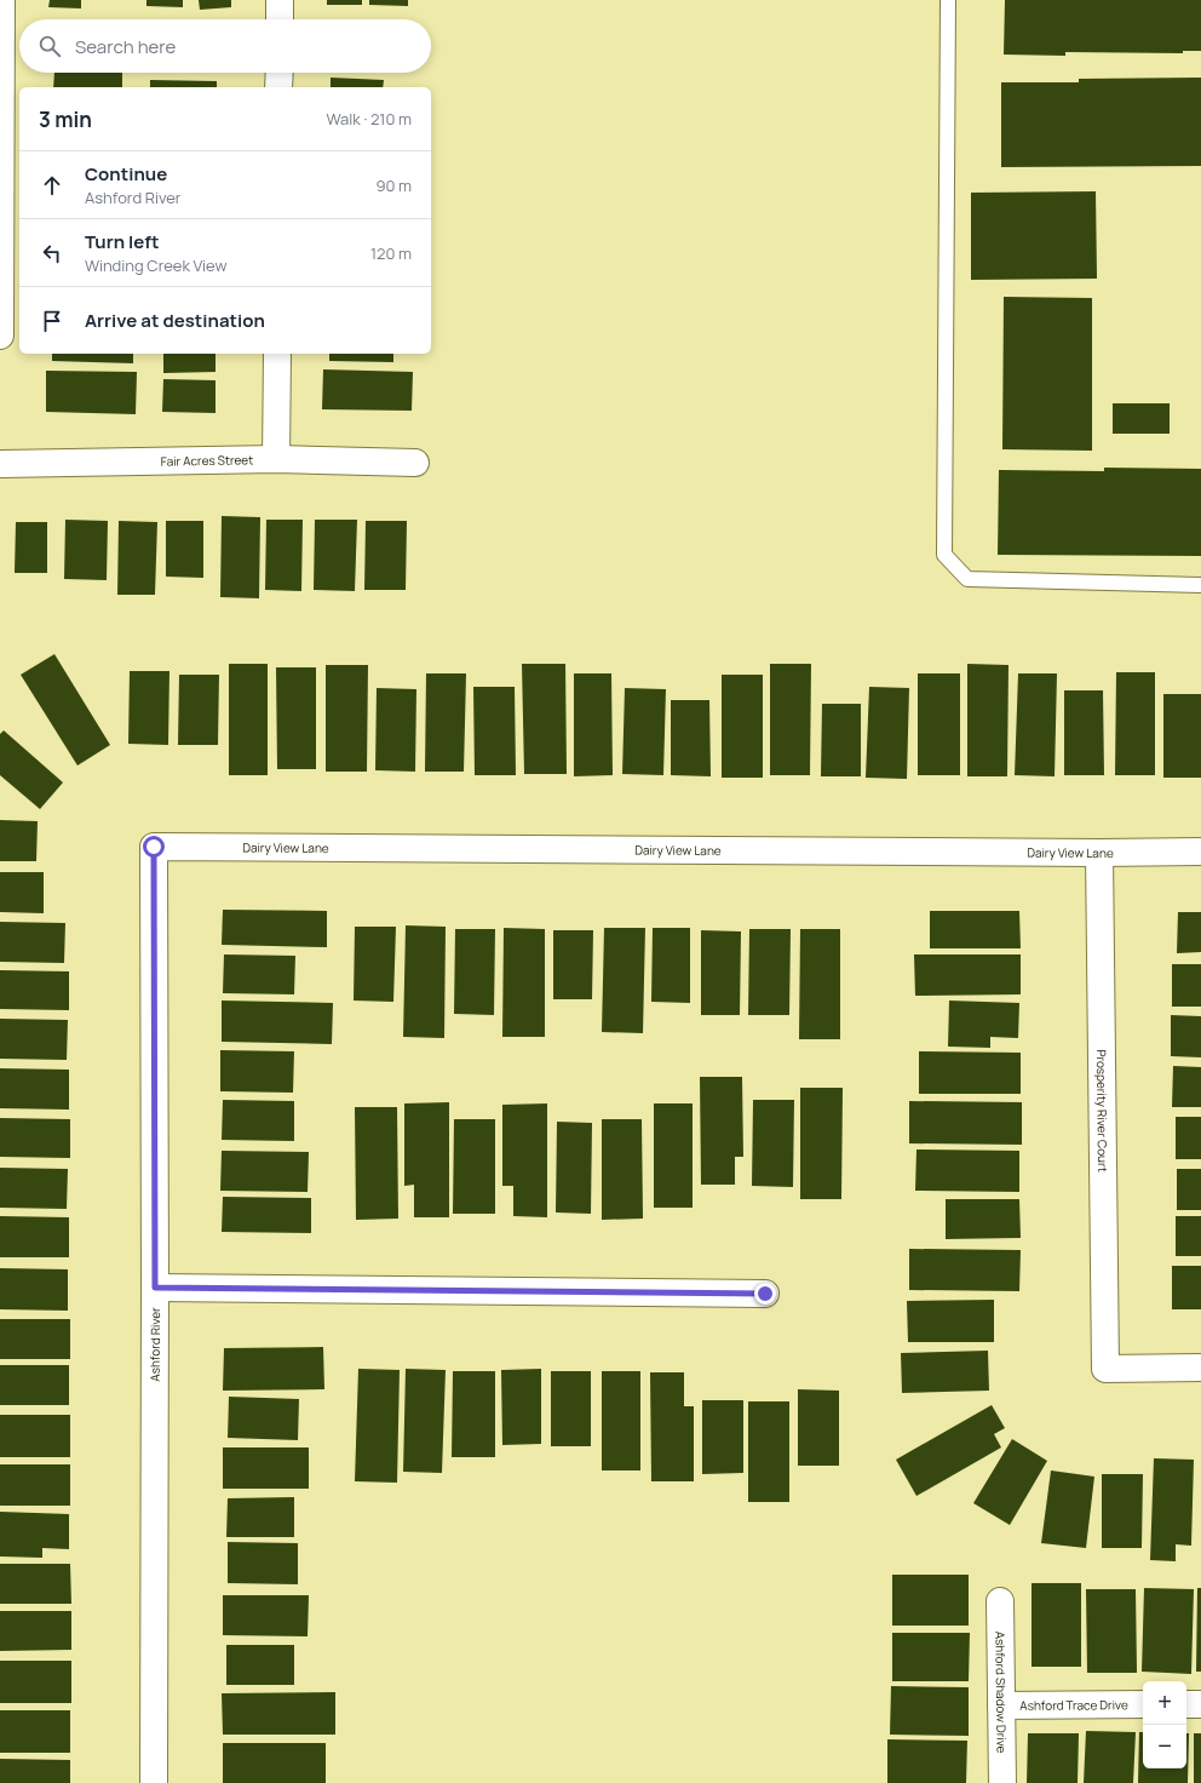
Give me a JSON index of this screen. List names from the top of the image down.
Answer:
{
  "streets": {
    "street": [
      "Fair Acres Street",
      "Dairy View Lane",
      "Prosperity River Court",
      "Ashford River",
      "Ashford Shadow Drive",
      "Ashford Trace Drive"
    ]
  },
  "crossings": [
    ["Dairy View Lane", "Prosperity River Court"],
    ["Dairy View Lane", "Ashford River"],
    ["Ashford Shadow Drive", "Ashford Trace Drive"]
  ],
  "page": {
    "search": "Search here",
    "heading": ["3 min", "Walk · 210 m"],
    "list": [
      ["Continue", "Ashford River", "90 m"],
      ["Turn left", "Winding Creek View", "120 m"],
      "Arrive at destination"
    ],
    "map_buttons": ["+", "−"]
  }
}
